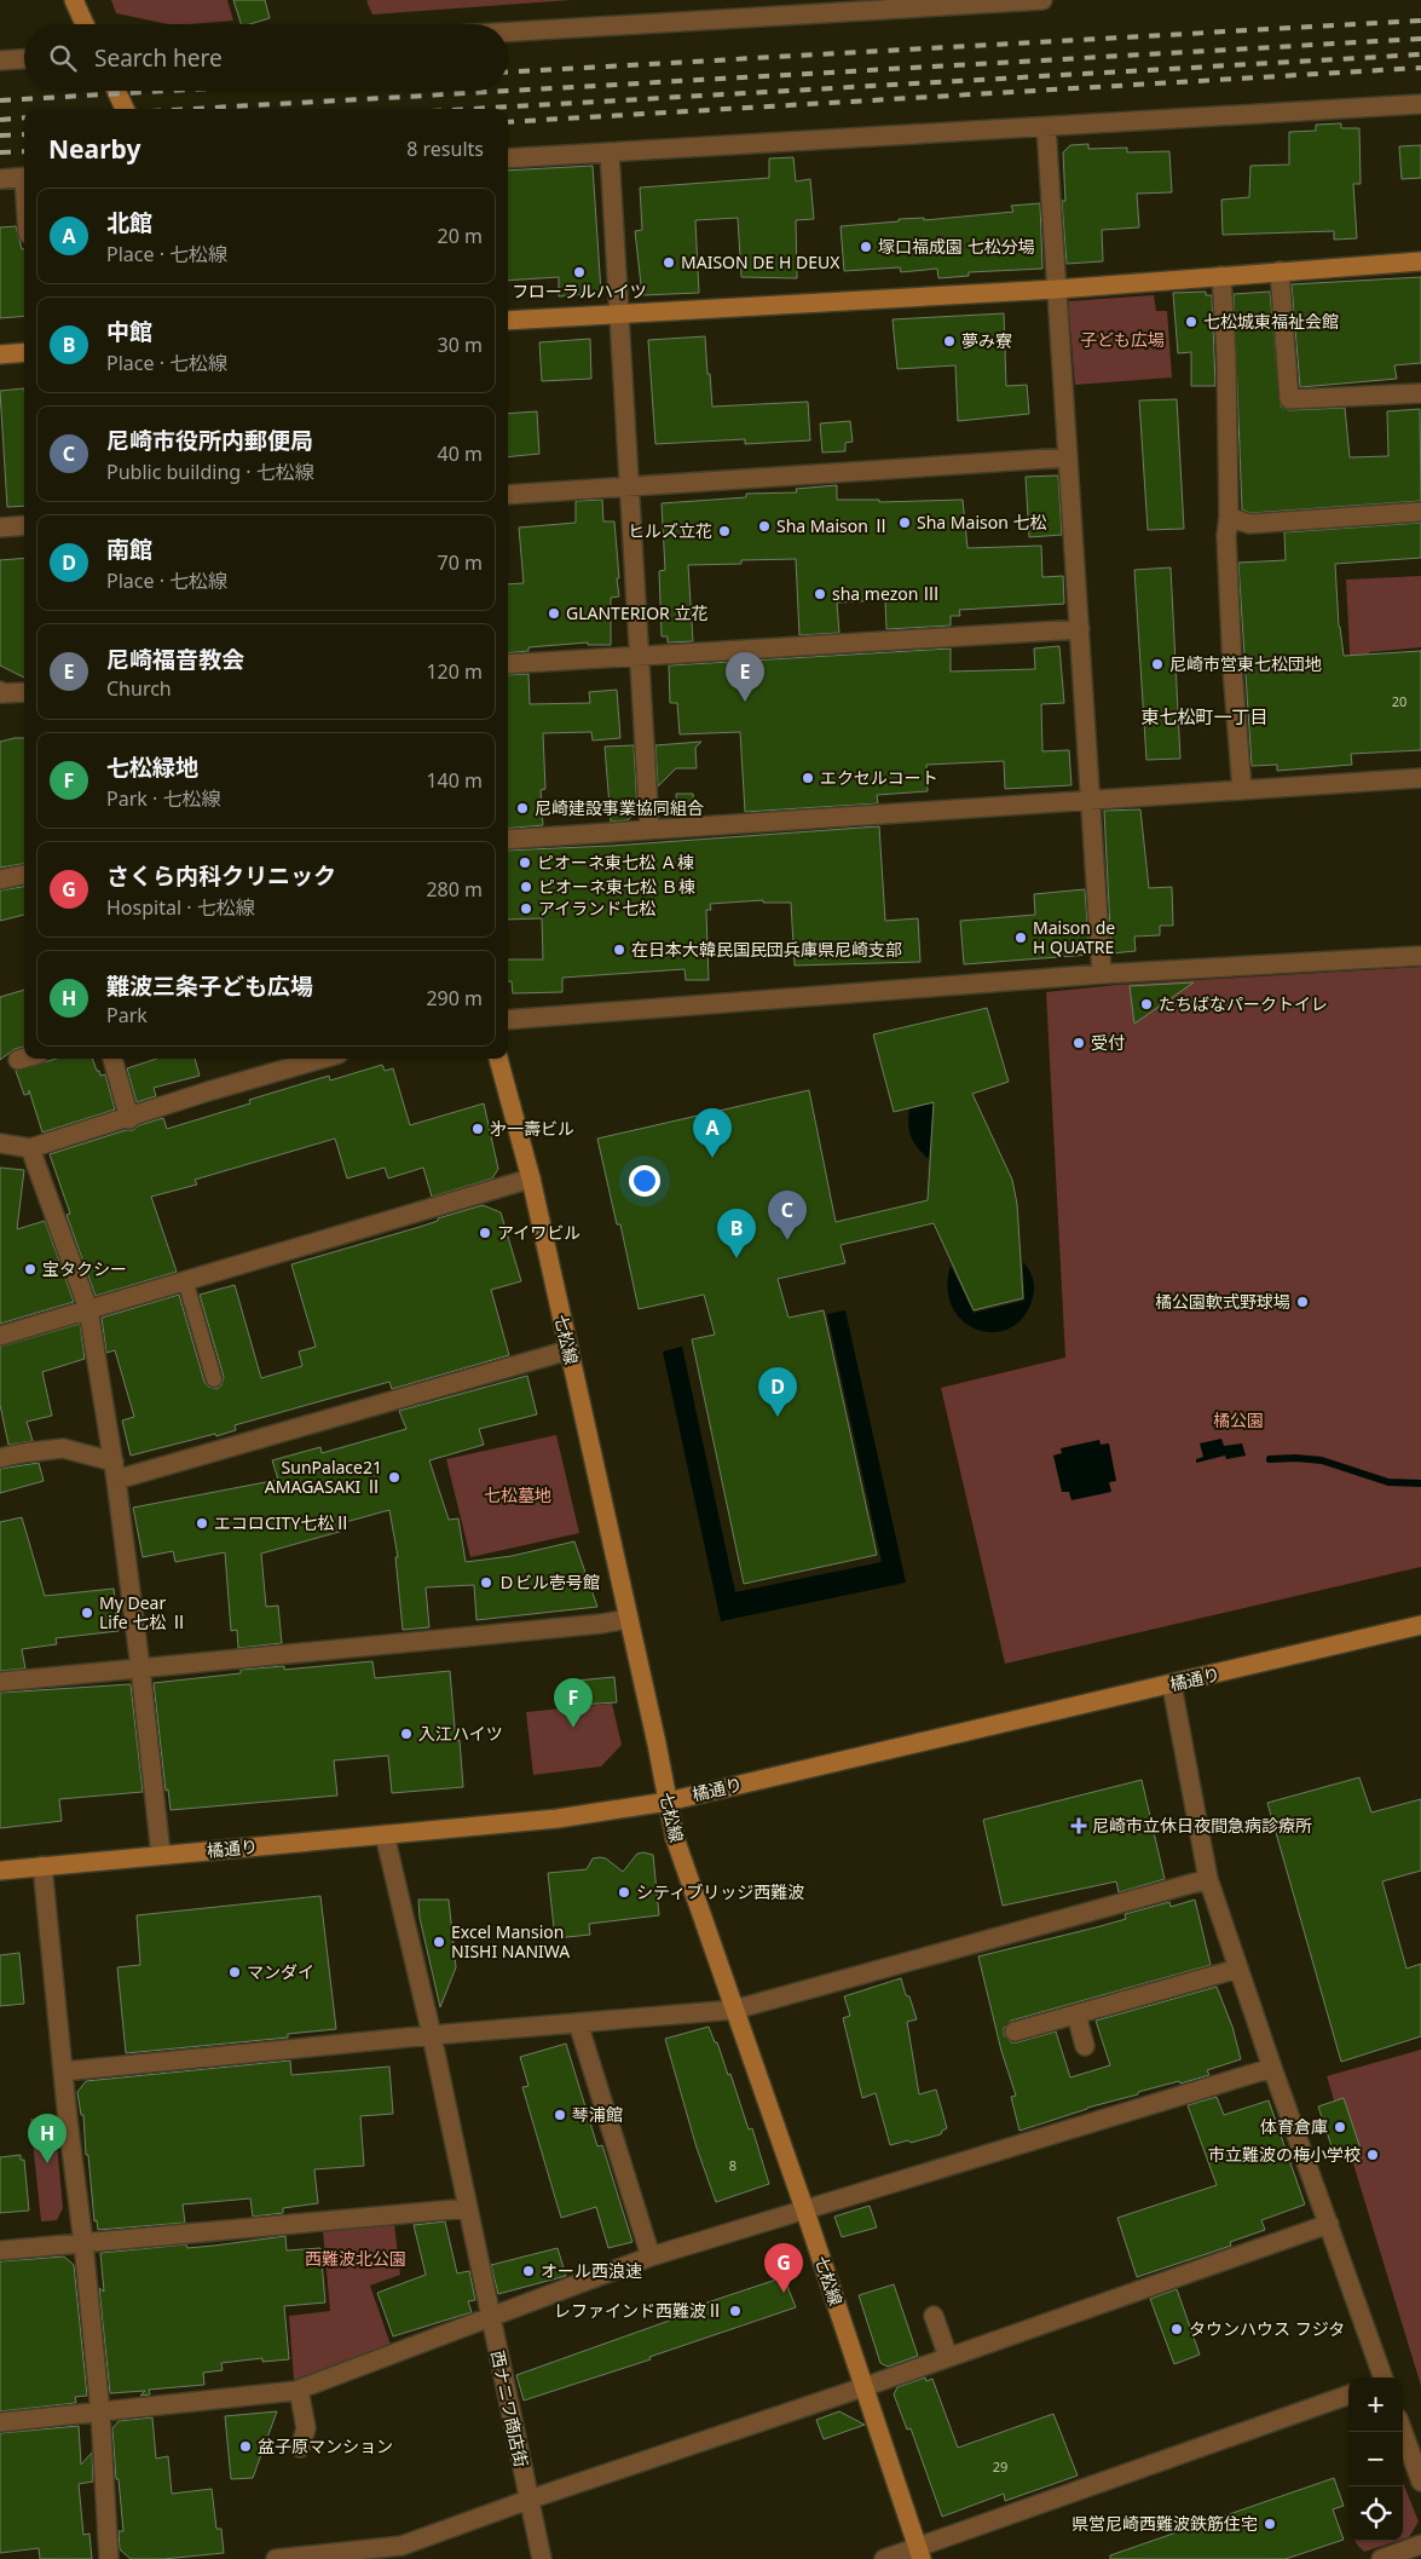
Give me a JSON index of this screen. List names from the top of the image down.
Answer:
{
  "streets": {
    "street": ["七松線", "橘通り", "西ナニワ商店街"]
  },
  "crossings": [
    ["七松線", "橘通り"],
    ["橘通り", "西ナニワ商店街"]
  ],
  "districts": ["東七松町一丁目"],
  "parks": [
    "子ども広場",
    "橘公園",
    "七松墓地",
    "西難波北公園"
  ],
  "places": {
    "other": [
      "塚口福成園 七松分場",
      "MAISON DE H DEUX",
      "フローラルハイツ",
      "七松城東福祉会館",
      "夢み寮",
      "Sha Maison 七松",
      "Sha Maison Ⅱ",
      "ヒルズ立花",
      "sha mezon Ⅲ",
      "GLANTERIOR 立花",
      "尼崎市営東七松団地",
      "エクセルコート",
      "尼崎建設事業協同組合",
      "ピオーネ東七松 Ａ棟",
      "ピオーネ東七松 Ｂ棟",
      "アイランド七松",
      "Maison de H QUATRE",
      "在日本大韓民国民団兵庫県尼崎支部",
      "たちばなパークトイレ",
      "受付",
      "㐧一壽ビル",
      "アイワビル",
      "宝タクシー",
      "橘公園軟式野球場",
      "SunPalace21 AMAGASAKI Ⅱ",
      "エコロCITY七松Ⅱ",
      "Ｄビル壱号館",
      "My Dear Life 七松 Ⅱ",
      "入江ハイツ",
      "シティブリッジ西難波",
      "Excel Mansion NISHI NANIWA",
      "マンダイ",
      "琴浦館",
      "体育倉庫",
      "市立難波の梅小学校",
      "オール西浪速",
      "レファインド西難波Ⅱ",
      "タウンハウス フジタ",
      "盆子原マンション",
      "県営尼崎西難波鉄筋住宅"
    ],
    "health": ["尼崎市立休日夜間急病診療所"]
  },
  "house_numbers": ["20", "8", "29"],
  "page": {
    "search": "Search here",
    "heading": ["Nearby", "8 results"],
    "list": [
      {
        "mark": "A",
        "name": "北館",
        "note": "Place · 七松線",
        "value": "20 m"
      },
      {
        "mark": "B",
        "name": "中館",
        "note": "Place · 七松線",
        "value": "30 m"
      },
      {
        "mark": "C",
        "name": "尼崎市役所内郵便局",
        "note": "Public building · 七松線",
        "value": "40 m"
      },
      {
        "mark": "D",
        "name": "南館",
        "note": "Place · 七松線",
        "value": "70 m"
      },
      {
        "mark": "E",
        "name": "尼崎福音教会",
        "note": "Church",
        "value": "120 m"
      },
      {
        "mark": "F",
        "name": "七松緑地",
        "note": "Park · 七松線",
        "value": "140 m"
      },
      {
        "mark": "G",
        "name": "さくら内科クリニック",
        "note": "Hospital · 七松線",
        "value": "280 m"
      },
      {
        "mark": "H",
        "name": "難波三条子ども広場",
        "note": "Park",
        "value": "290 m"
      }
    ],
    "pins": [
      "E",
      "A",
      "C",
      "B",
      "D",
      "F",
      "H",
      "G"
    ],
    "map_buttons": ["+", "−"]
  }
}
